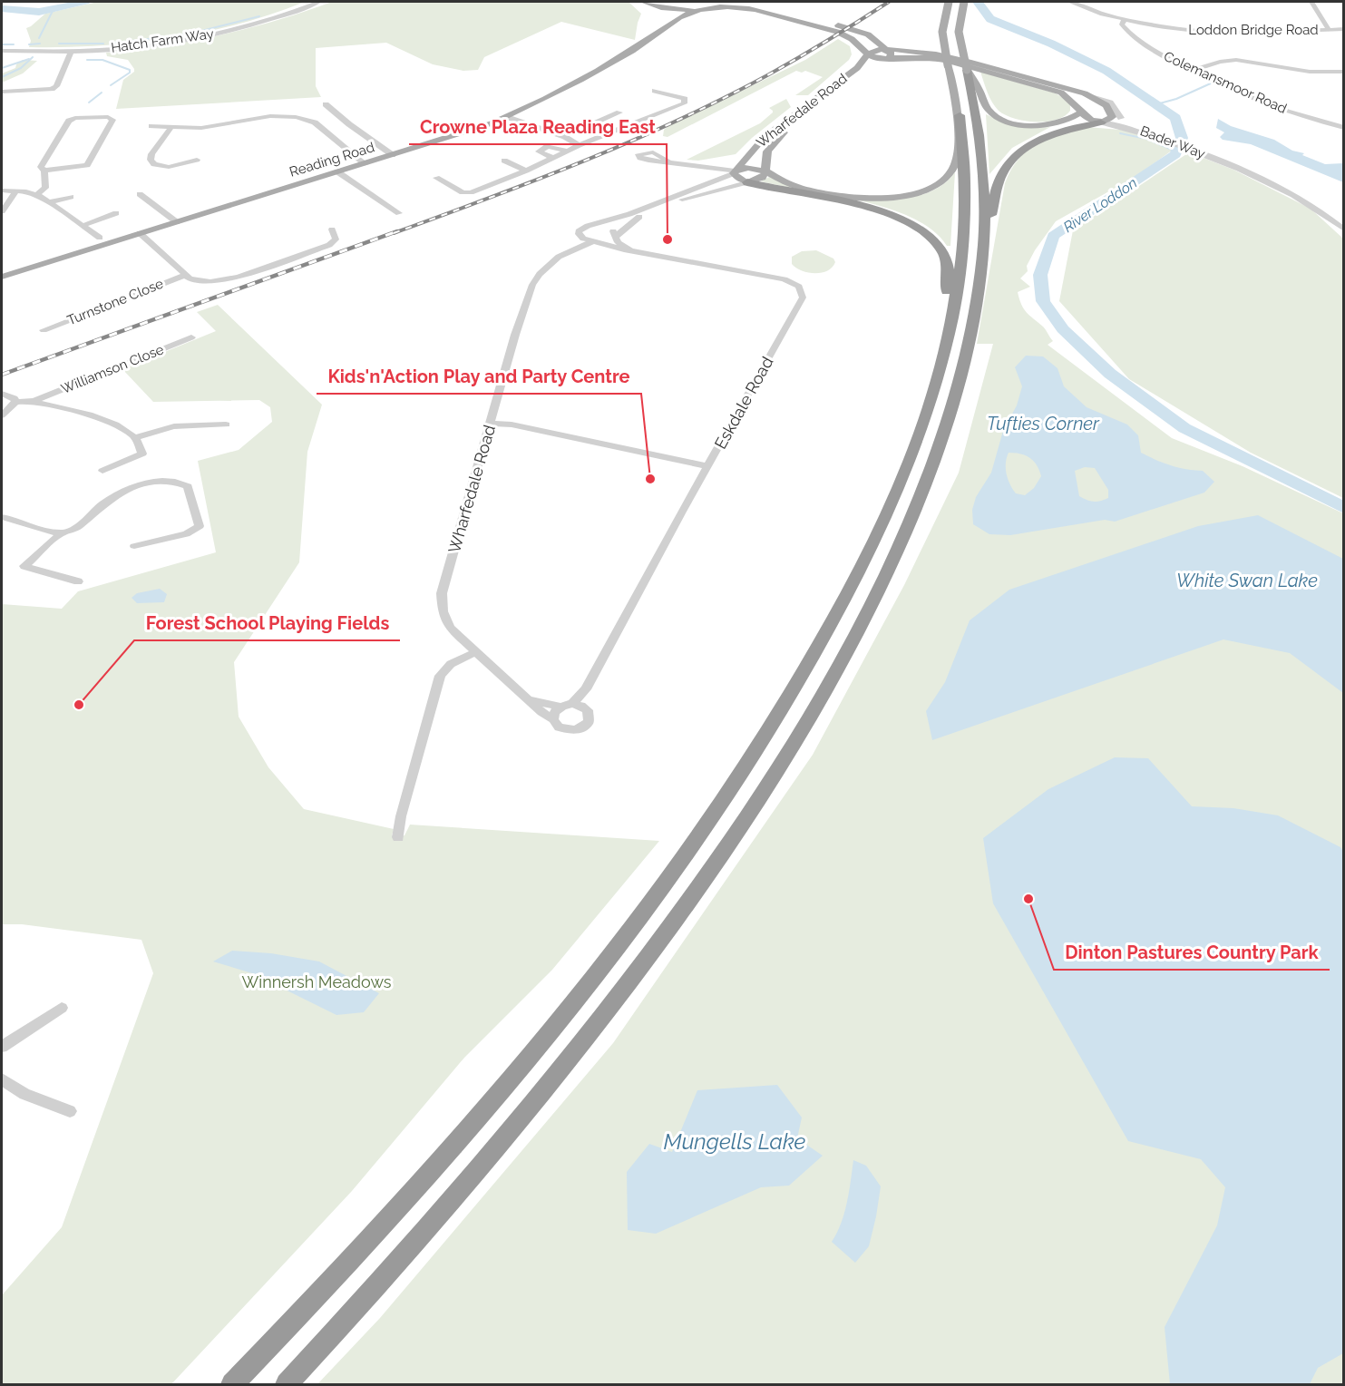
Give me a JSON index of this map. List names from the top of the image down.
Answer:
{
  "streets": {
    "main road": ["Wharfedale Road", "Reading Road"],
    "street": [
      "Loddon Bridge Road",
      "Hatch Farm Way",
      "Colemansmoor Road",
      "Bader Way",
      "Turnstone Close",
      "Williamson Close",
      "Eskdale Road"
    ]
  },
  "crossings": [
    ["Loddon Bridge Road", "Colemansmoor Road"],
    ["Wharfedale Road", "Eskdale Road"]
  ],
  "water": [
    "River Loddon",
    "Tufties Corner",
    "White Swan Lake",
    "Mungells Lake"
  ],
  "parks": ["Winnersh Meadows"],
  "places": [
    "Crowne Plaza Reading East",
    "Kids'n'Action Play and Party Centre",
    "Forest School Playing Fields",
    "Dinton Pastures Country Park"
  ]
}
